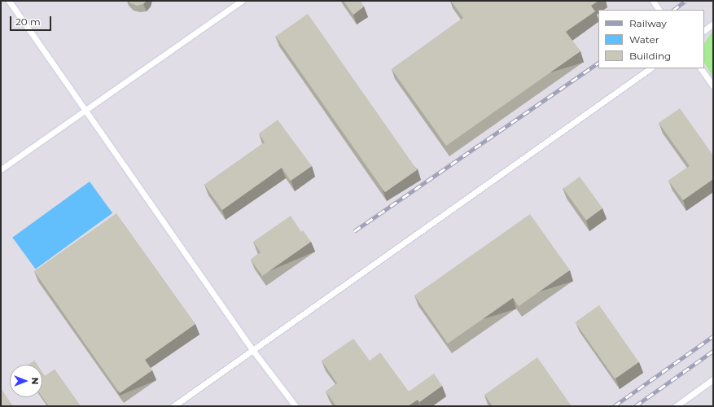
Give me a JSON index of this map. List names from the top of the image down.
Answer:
{
  "legend": ["Railway", "Water", "Building"],
  "scale_bar": "20 m",
  "north": "right"
}
